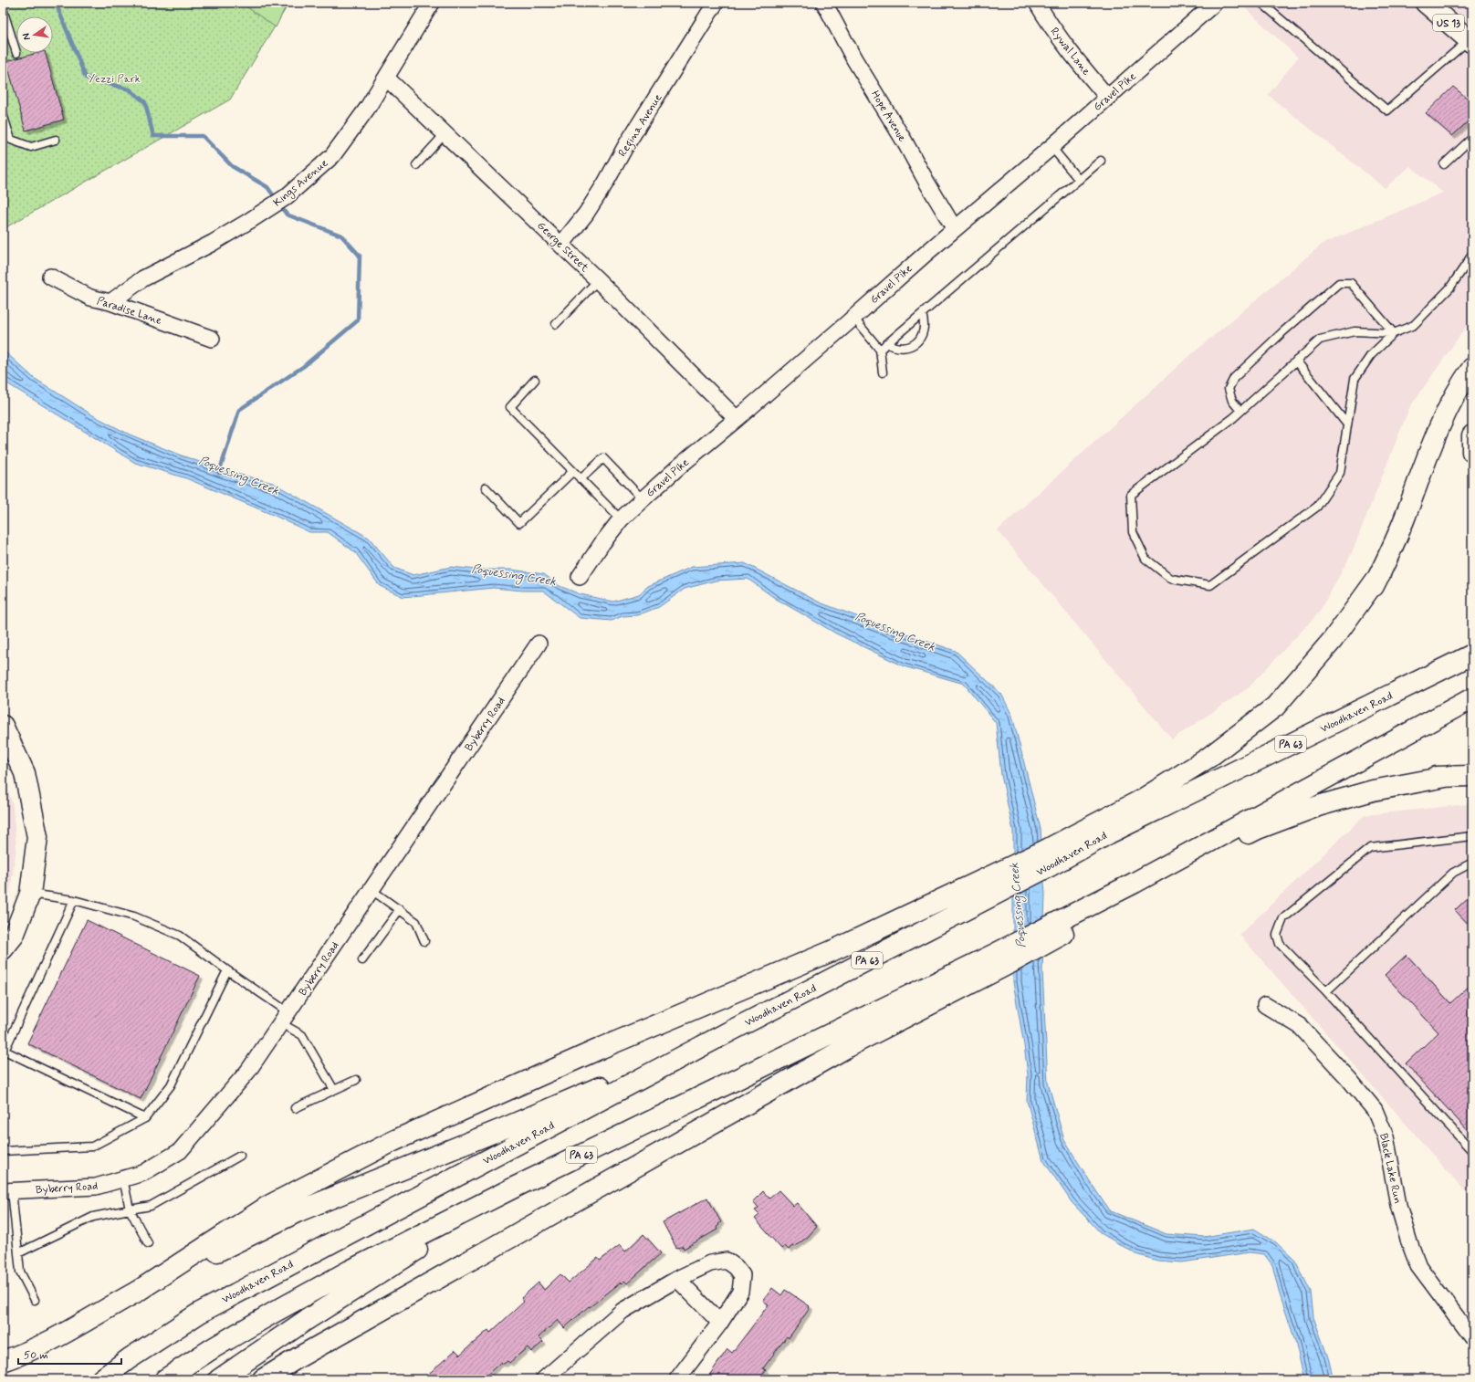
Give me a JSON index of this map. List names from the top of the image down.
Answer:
{
  "streets": {
    "main road": ["US 13", "Woodhaven Road", "PA 63"],
    "street": [
      "Rywal Lane",
      "Gravel Pike",
      "Hope Avenue",
      "Regina Avenue",
      "Kings Avenue",
      "George Street",
      "Paradise Lane",
      "Byberry Road",
      "Black Lake Run"
    ]
  },
  "crossings": [
    ["Rywal Lane", "Gravel Pike"],
    ["Gravel Pike", "Hope Avenue"],
    ["Gravel Pike", "George Street"],
    ["Regina Avenue", "George Street"],
    ["Kings Avenue", "George Street"],
    ["Kings Avenue", "Paradise Lane"]
  ],
  "water": ["Poquessing Creek"],
  "parks": ["Yezzi Park"],
  "scale_bar": "50 m",
  "north": "left"
}
